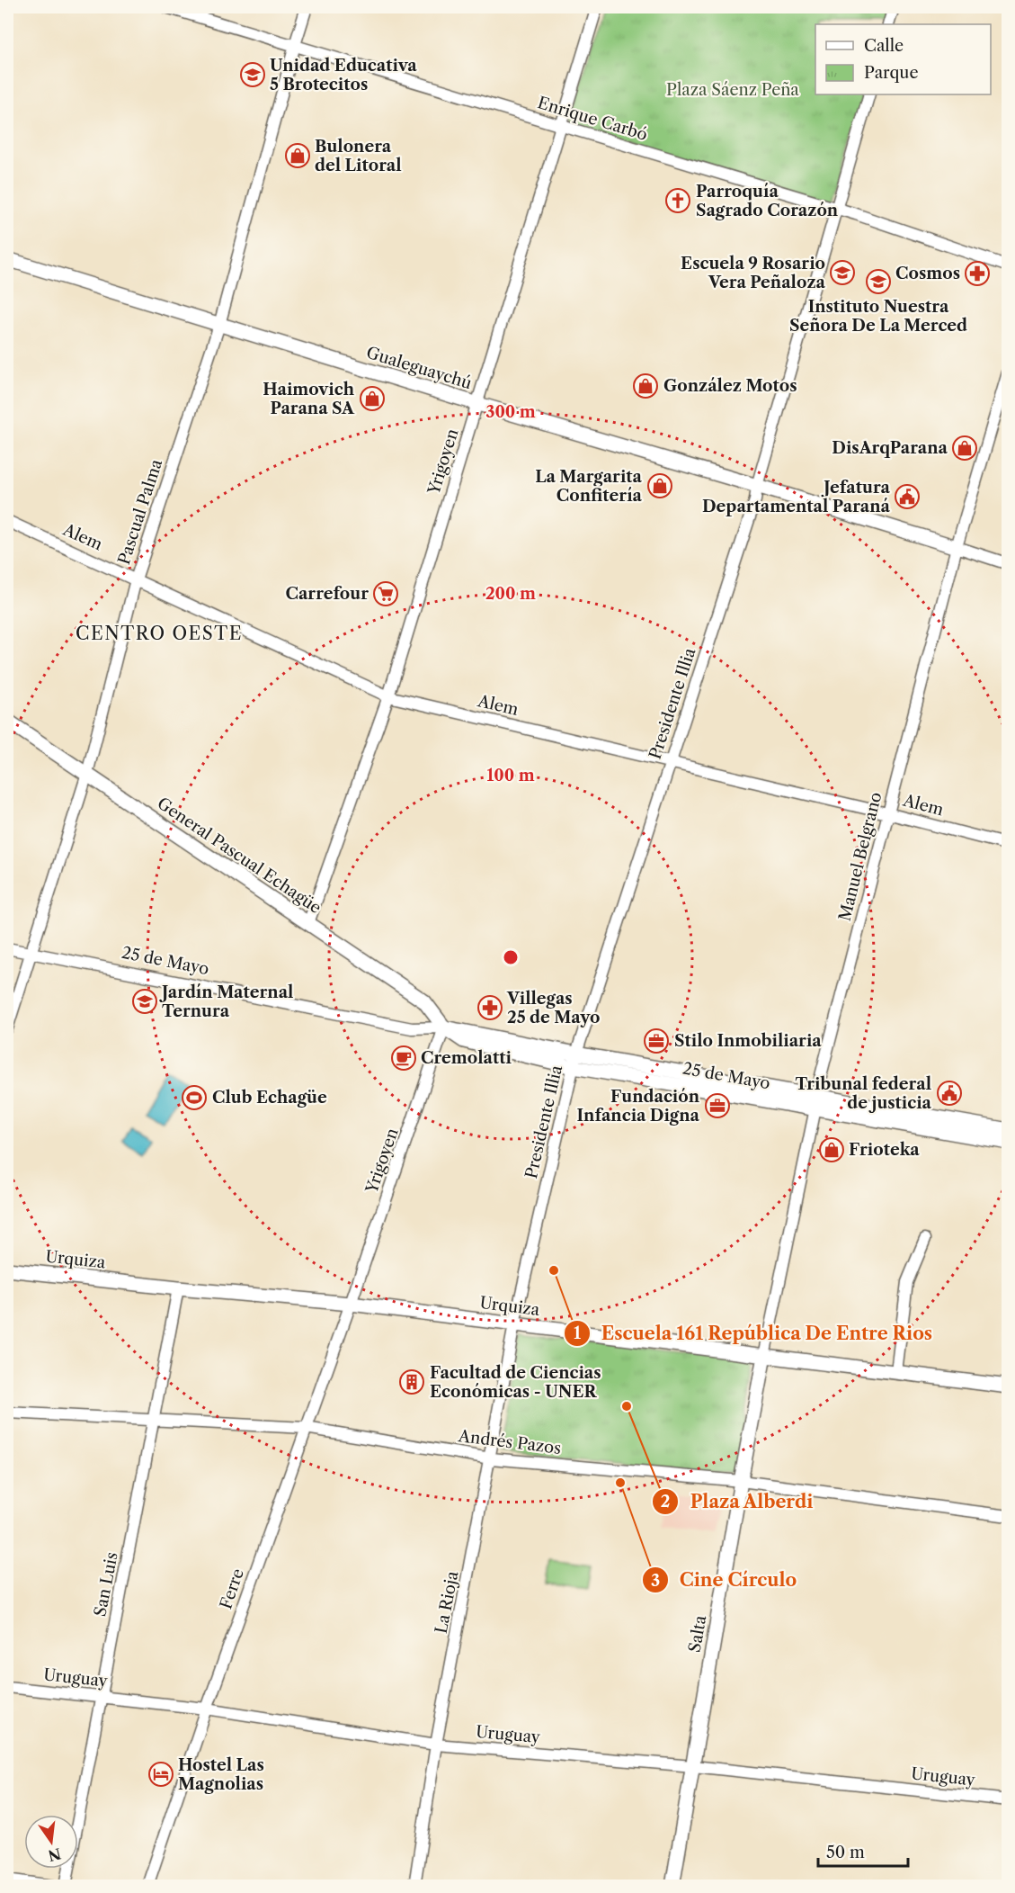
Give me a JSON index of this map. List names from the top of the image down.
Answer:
{
  "streets": {
    "street": [
      "Enrique Carbó",
      "Gualeguaychú",
      "Yrigoyen",
      "Pascual Palma",
      "Alem",
      "Presidente Illia",
      "General Pascual Echagüe",
      "Manuel Belgrano",
      "25 de Mayo",
      "Urquiza",
      "Andrés Pazos",
      "San Luis",
      "Ferre",
      "La Rioja",
      "Salta",
      "Uruguay"
    ]
  },
  "crossings": [
    ["Enrique Carbó", "Yrigoyen"],
    ["Enrique Carbó", "Pascual Palma"],
    ["Enrique Carbó", "Presidente Illia"],
    ["Gualeguaychú", "Yrigoyen"],
    ["Gualeguaychú", "Pascual Palma"],
    ["Gualeguaychú", "Presidente Illia"],
    ["Gualeguaychú", "Manuel Belgrano"],
    ["Yrigoyen", "Alem"],
    ["Yrigoyen", "General Pascual Echagüe"],
    ["Yrigoyen", "25 de Mayo"],
    ["Yrigoyen", "Urquiza"],
    ["Yrigoyen", "Ferre"],
    ["Pascual Palma", "Alem"],
    ["Pascual Palma", "General Pascual Echagüe"],
    ["Pascual Palma", "25 de Mayo"],
    ["Alem", "Presidente Illia"],
    ["Alem", "Manuel Belgrano"],
    ["Presidente Illia", "25 de Mayo"],
    ["Presidente Illia", "Urquiza"],
    ["Presidente Illia", "La Rioja"],
    ["General Pascual Echagüe", "25 de Mayo"],
    ["Manuel Belgrano", "25 de Mayo"],
    ["Manuel Belgrano", "Urquiza"],
    ["Manuel Belgrano", "Salta"],
    ["Urquiza", "San Luis"],
    ["Urquiza", "Ferre"],
    ["Urquiza", "La Rioja"],
    ["Urquiza", "Salta"],
    ["Andrés Pazos", "San Luis"],
    ["Andrés Pazos", "Ferre"],
    ["Andrés Pazos", "La Rioja"],
    ["Andrés Pazos", "Salta"],
    ["San Luis", "Uruguay"],
    ["Ferre", "Uruguay"],
    ["La Rioja", "Uruguay"],
    ["Salta", "Uruguay"]
  ],
  "districts": ["CENTRO OESTE"],
  "parks": ["Plaza Sáenz Peña"],
  "places": {
    "school or university": [
      "Unidad Educativa 5 Brotecitos",
      "Escuela 9 Rosario Vera Peñaloza",
      "Instituto Nuestra Señora De La Merced",
      "Jardín Maternal Ternura"
    ],
    "shop": [
      "Bulonera del Litoral",
      "González Motos",
      "Haimovich Parana SA",
      "DisArqParana",
      "La Margarita Confitería",
      "Frioteka"
    ],
    "church": ["Parroquía Sagrado Corazón"],
    "pharmacy": ["Cosmos", "Villegas 25 de Mayo"],
    "public building": ["Jefatura Departamental Paraná", "Tribunal federal de justicia"],
    "supermarket": ["Carrefour"],
    "office": ["Stilo Inmobiliaria", "Fundación Infancia Digna"],
    "cafe": ["Cremolatti"],
    "sports": ["Club Echagüe"],
    "other": ["Escuela 161 República De Entre Rios", "Plaza Alberdi", "Cine Círculo"],
    "building": ["Facultad de Ciencias Económicas - UNER"],
    "hotel": ["Hostel Las Magnolias"]
  },
  "legend": ["Calle", "Parque"],
  "scale_bar": "50 m",
  "north": "bottom",
  "rings": ["300 m", "200 m", "100 m"]
}
